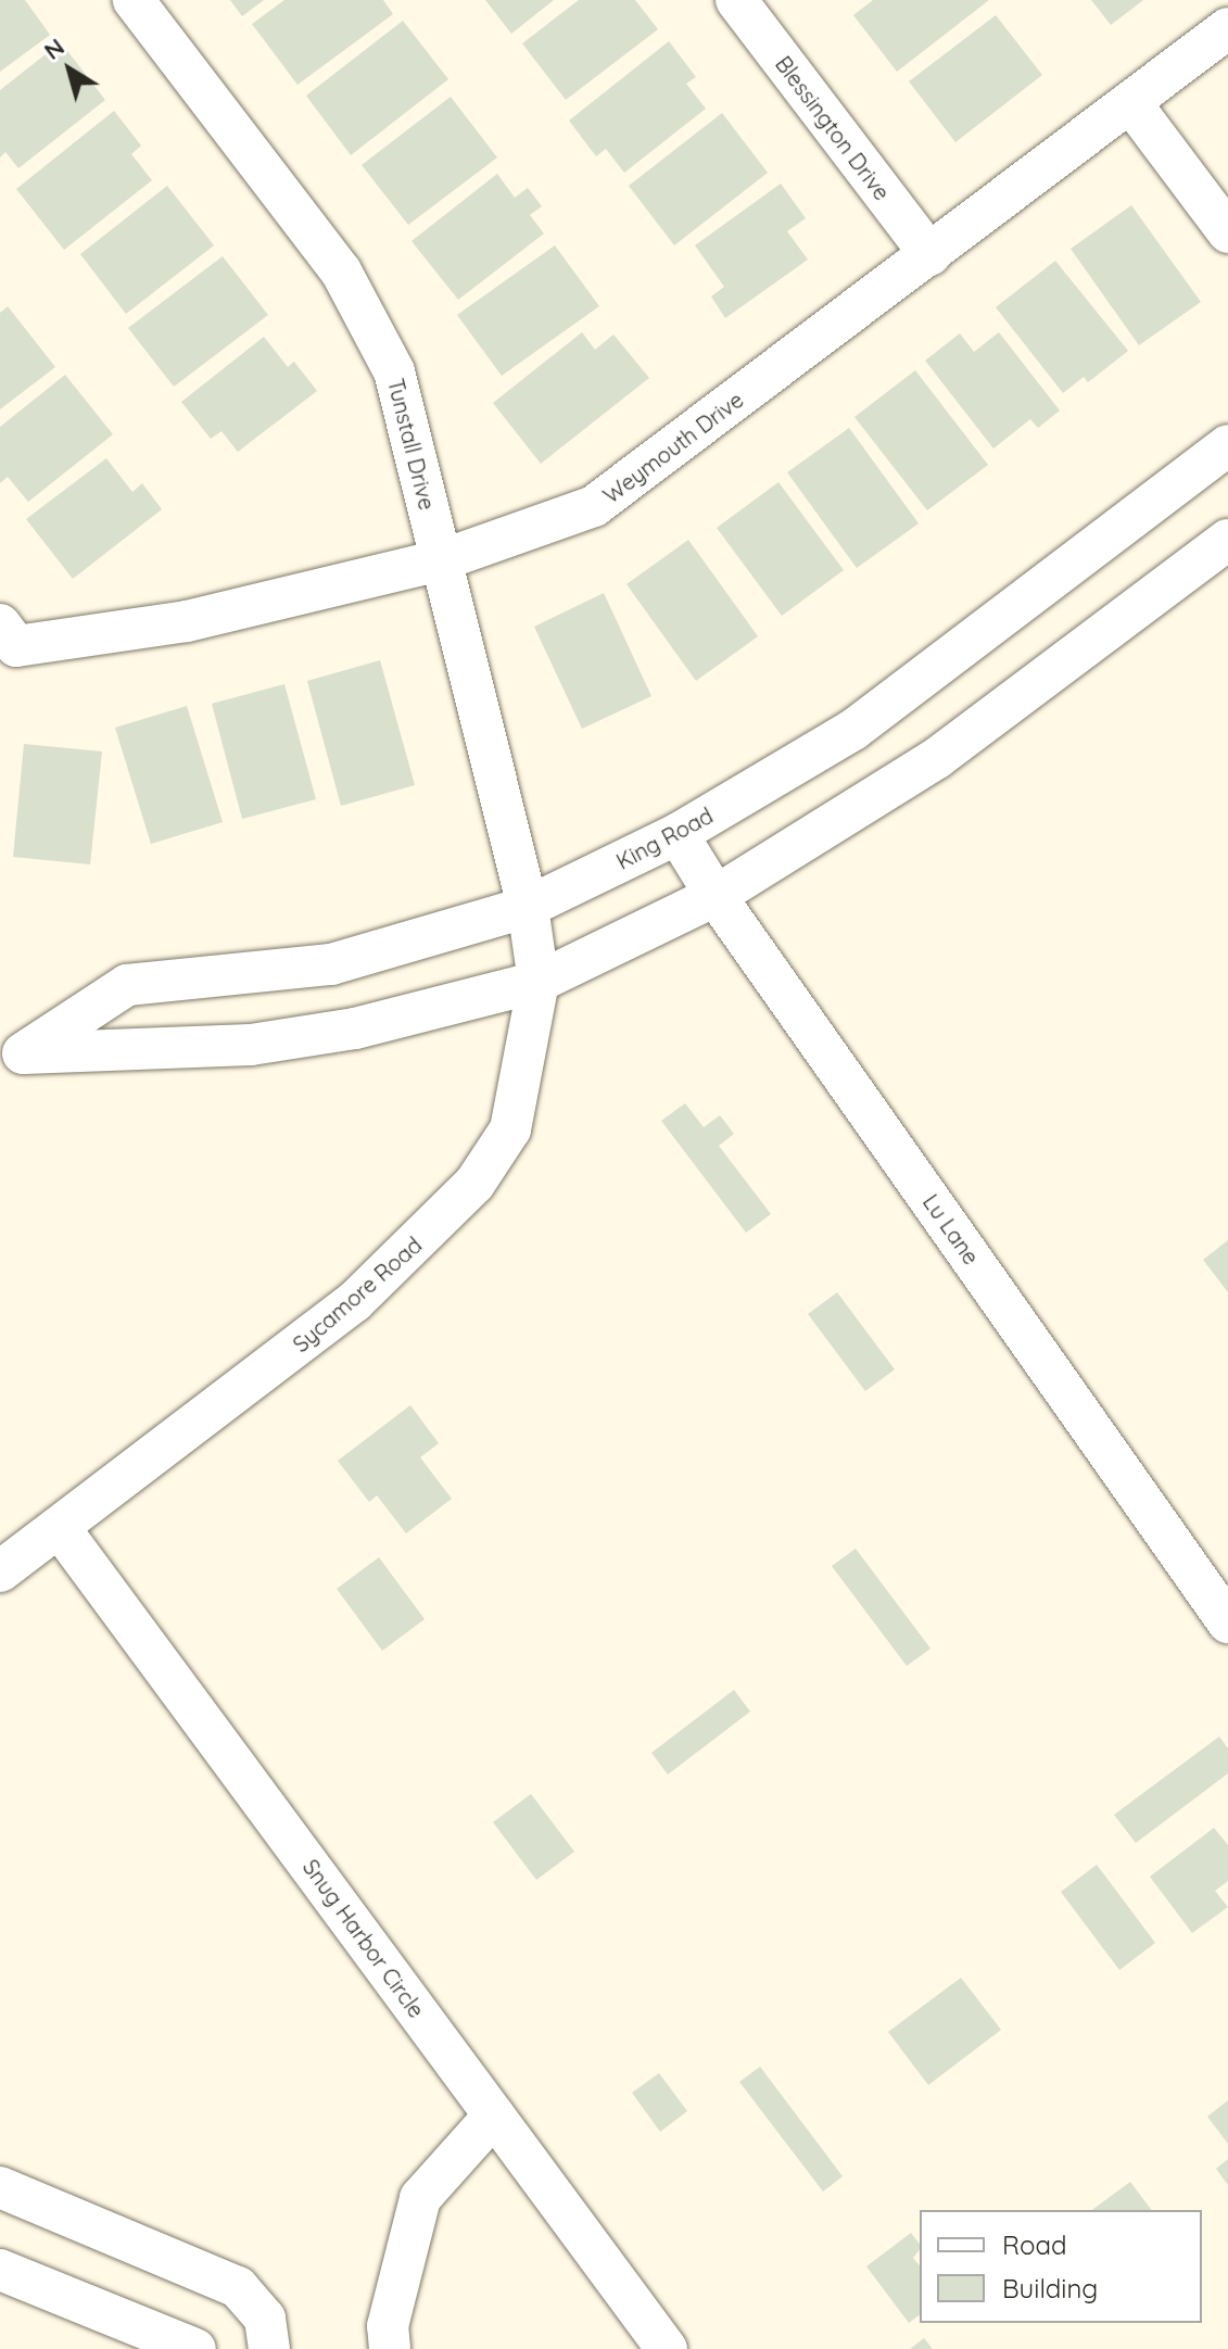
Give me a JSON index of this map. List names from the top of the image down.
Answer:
{
  "streets": {
    "street": [
      "Blessington Drive",
      "Tunstall Drive",
      "Weymouth Drive",
      "King Road",
      "Lu Lane",
      "Sycamore Road",
      "Snug Harbor Circle"
    ]
  },
  "crossings": [
    ["Blessington Drive", "Weymouth Drive"],
    ["Tunstall Drive", "Weymouth Drive"],
    ["Tunstall Drive", "King Road"],
    ["Tunstall Drive", "Sycamore Road"],
    ["King Road", "Lu Lane"],
    ["King Road", "Sycamore Road"],
    ["Sycamore Road", "Snug Harbor Circle"]
  ],
  "legend": ["Road", "Building"],
  "north": "top left"
}
